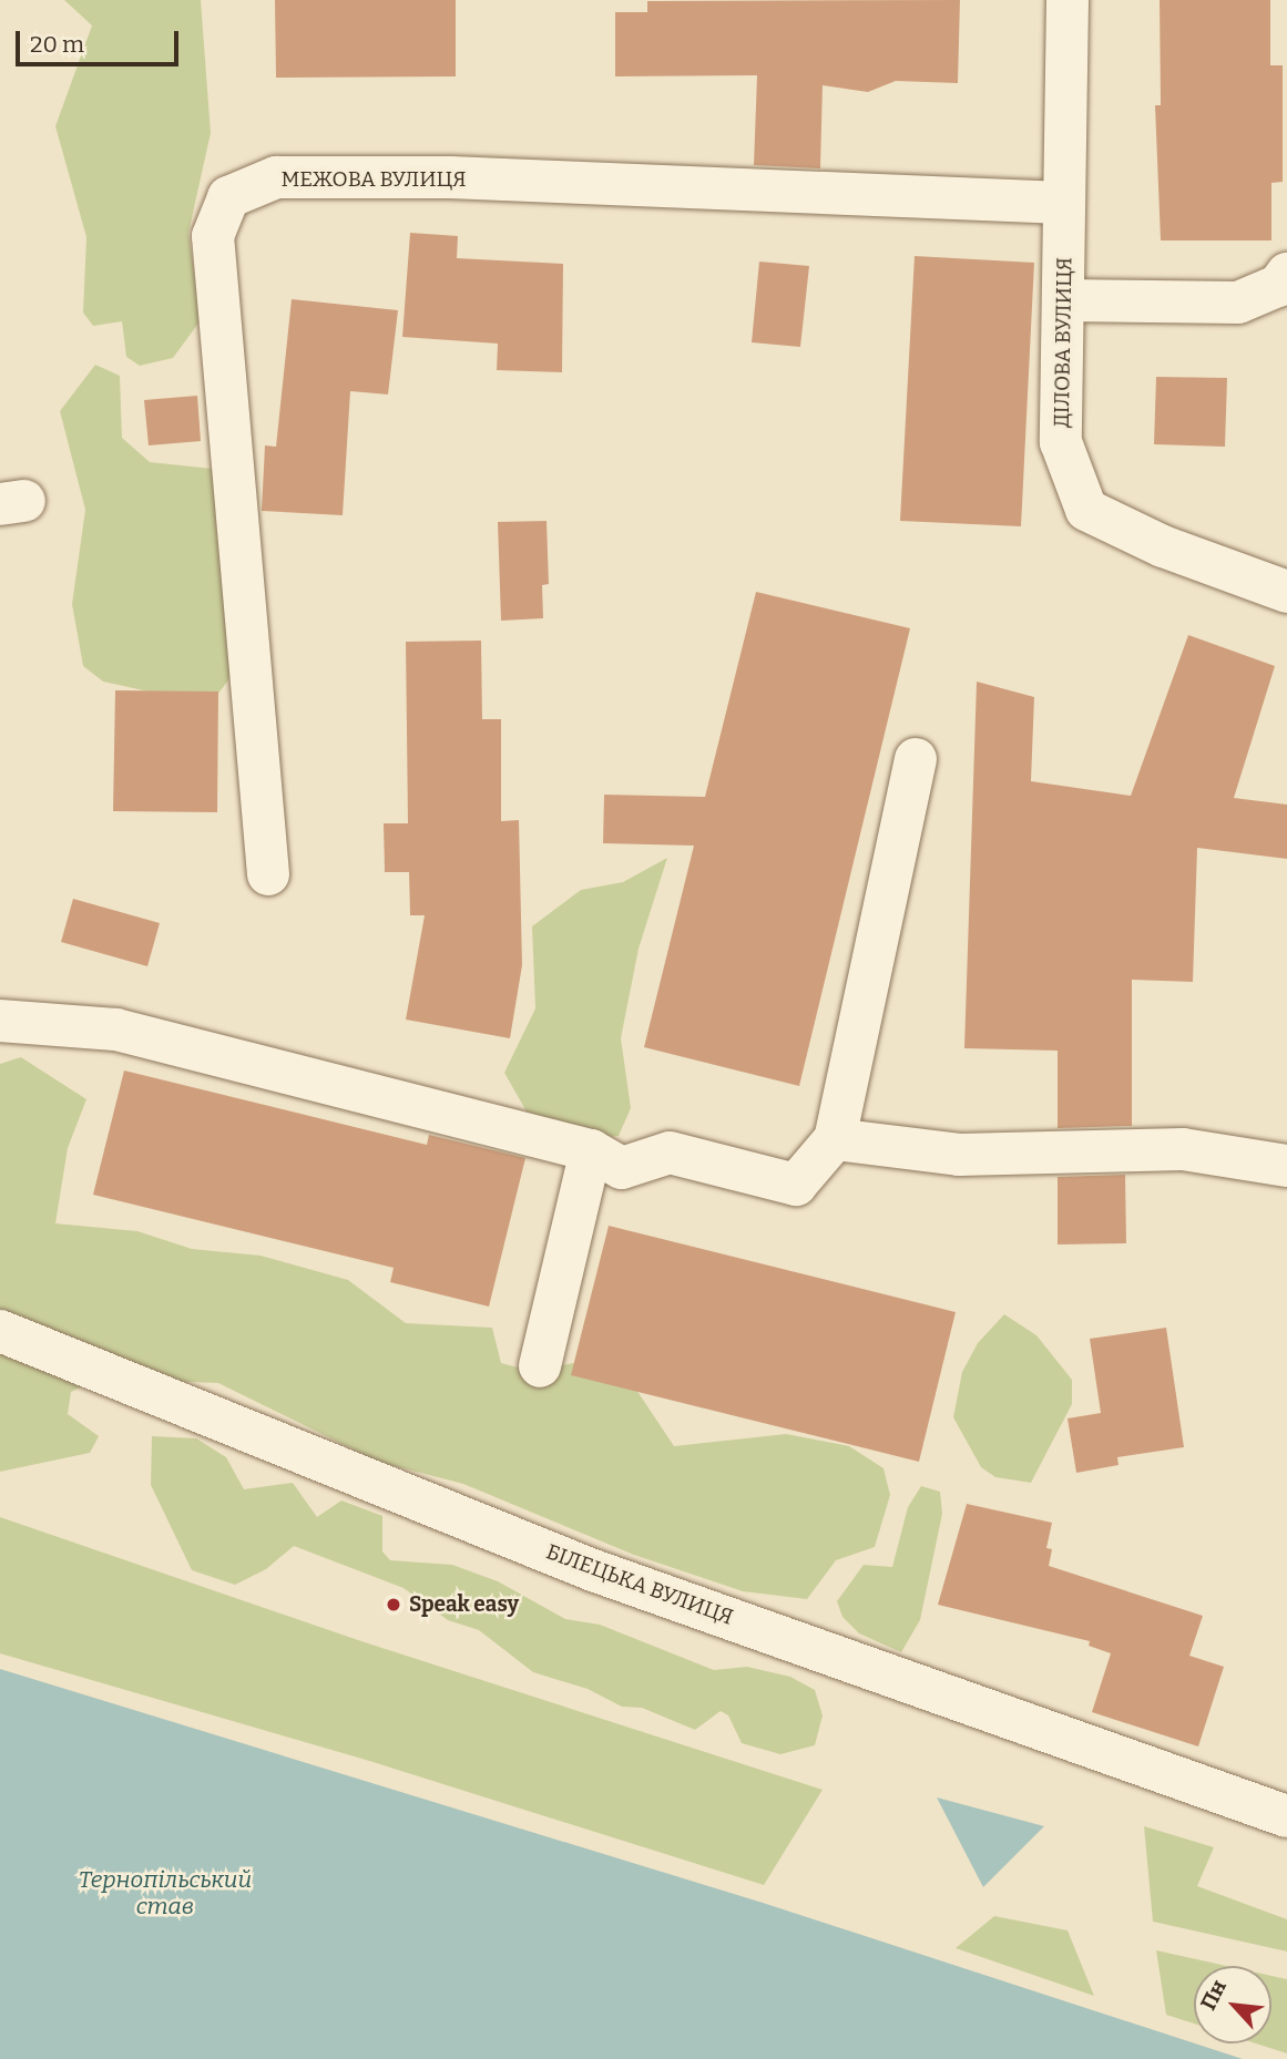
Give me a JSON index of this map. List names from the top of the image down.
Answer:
{
  "streets": {
    "street": ["МЕЖОВА ВУЛИЦЯ", "ДІЛОВА ВУЛИЦЯ", "БІЛЕЦЬКА ВУЛИЦЯ"]
  },
  "crossings": [
    ["МЕЖОВА ВУЛИЦЯ", "ДІЛОВА ВУЛИЦЯ"]
  ],
  "water": ["Тернопільський став"],
  "places": ["Speak easy"],
  "scale_bar": "20 m",
  "north": "top left"
}
